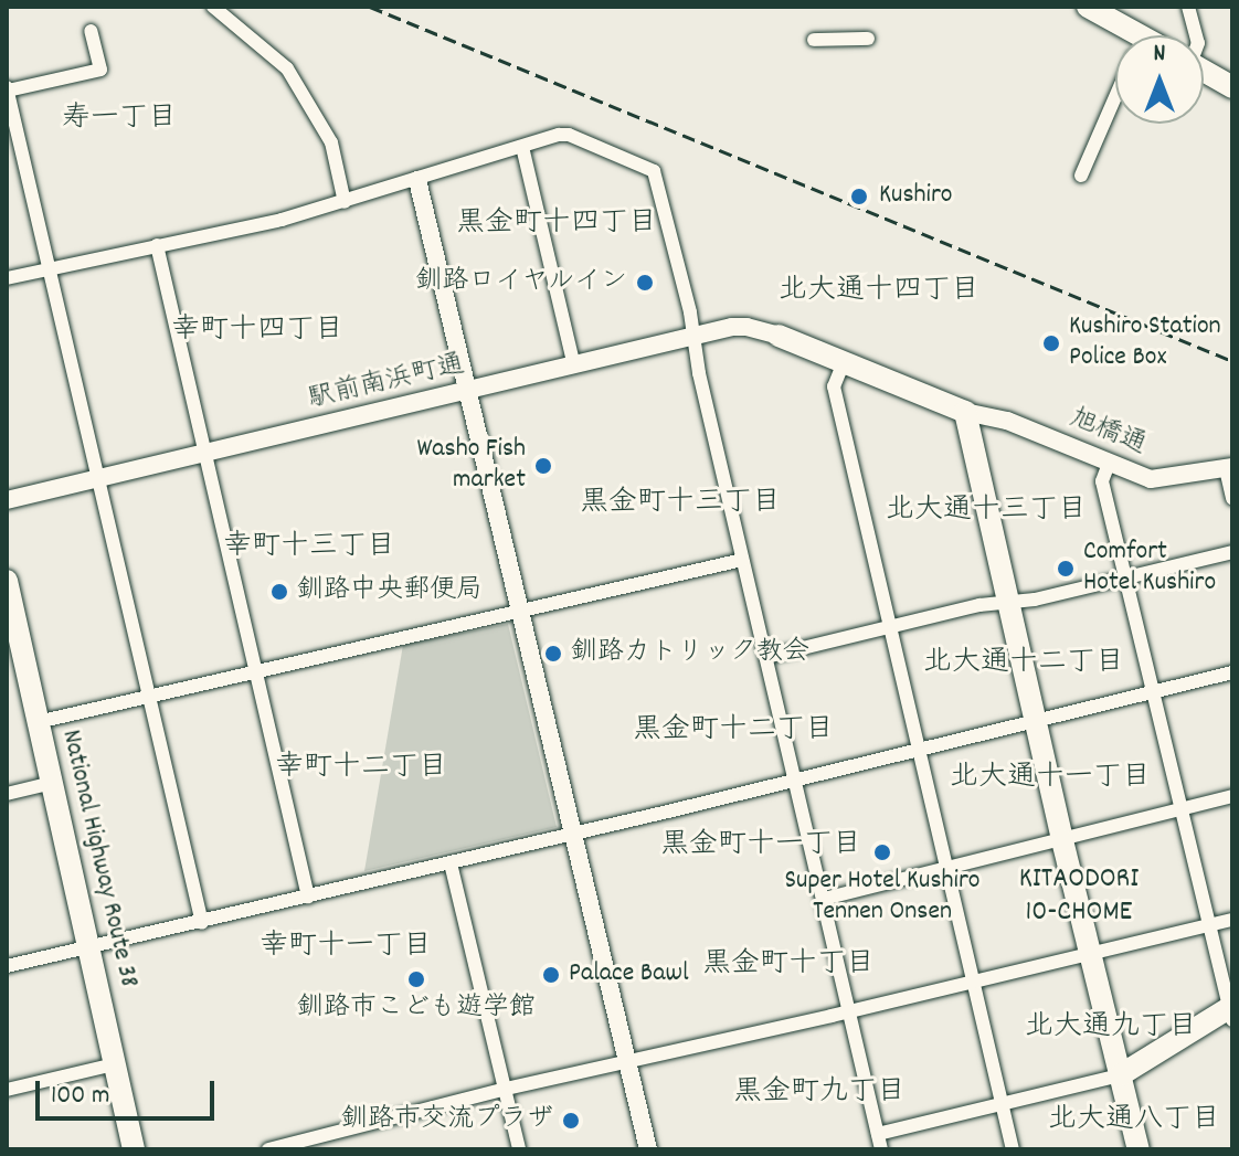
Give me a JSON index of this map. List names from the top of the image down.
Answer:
{
  "streets": {
    "main road": ["National Highway Route 38"],
    "street": ["駅前南浜町通", "旭橋通"]
  },
  "districts": [
    "寿一丁目",
    "黒金町十四丁目",
    "北大通十四丁目",
    "幸町十四丁目",
    "黒金町十三丁目",
    "北大通十三丁目",
    "幸町十三丁目",
    "北大通十二丁目",
    "黒金町十二丁目",
    "幸町十二丁目",
    "北大通十一丁目",
    "黒金町十一丁目",
    "KITAODORI 10-CHOME",
    "幸町十一丁目",
    "黒金町十丁目",
    "北大通九丁目",
    "黒金町九丁目",
    "北大通八丁目"
  ],
  "places": [
    "Kushiro",
    "釧路ロイヤルイン",
    "Kushiro Station Police Box",
    "Washo Fish market",
    "Comfort Hotel Kushiro",
    "釧路中央郵便局",
    "釧路カトリック教会",
    "Super Hotel Kushiro Tennen Onsen",
    "Palace Bawl",
    "釧路市こども遊学館",
    "釧路市交流プラザ"
  ],
  "scale_bar": "100 m",
  "north": "top"
}
